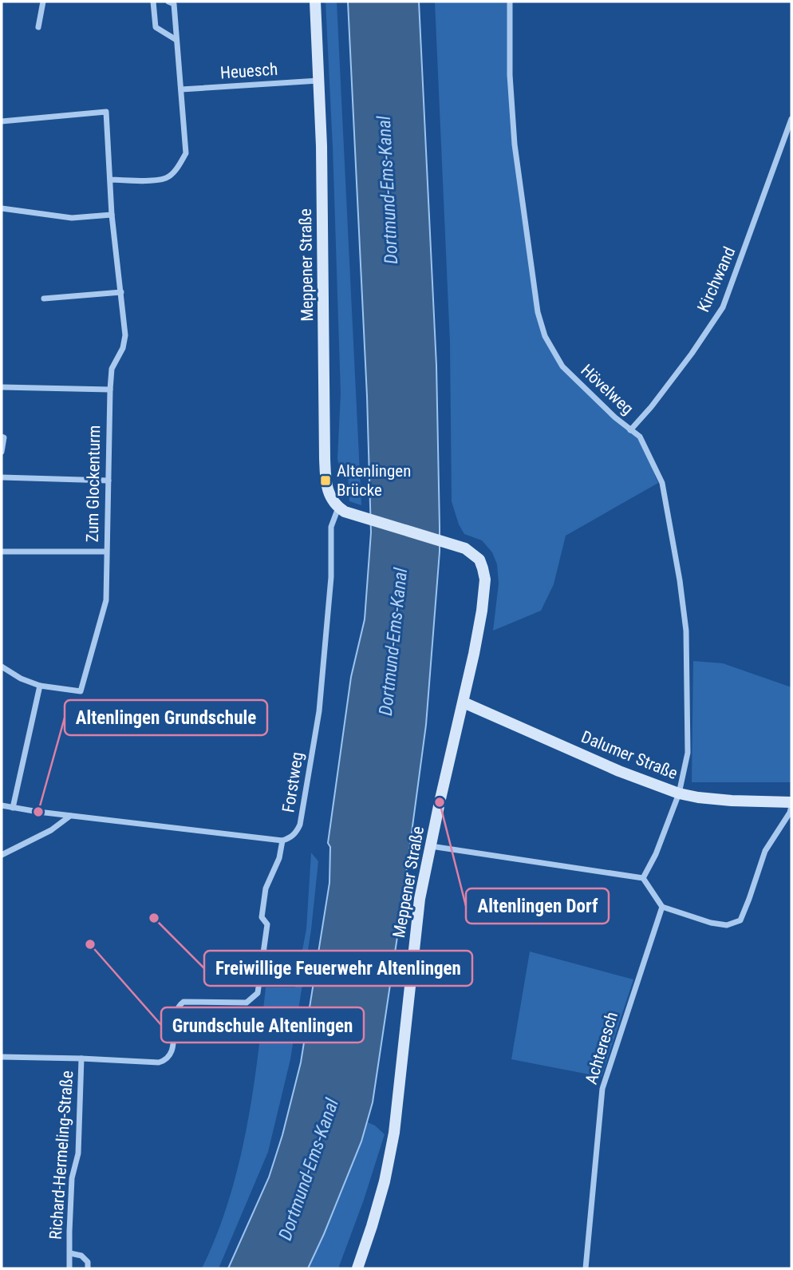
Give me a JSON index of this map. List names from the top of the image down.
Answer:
{
  "streets": {
    "main road": ["Meppener Straße", "Dalumer Straße"],
    "street": [
      "Heuesch",
      "Kirchwand",
      "Hövelweg",
      "Zum Glockenturm",
      "Forstweg",
      "Achteresch",
      "Richard-Hermeling-Straße"
    ]
  },
  "crossings": [
    ["Heuesch", "Meppener Straße"],
    ["Meppener Straße", "Dalumer Straße"],
    ["Meppener Straße", "Forstweg"],
    ["Kirchwand", "Hövelweg"],
    ["Hövelweg", "Dalumer Straße"],
    ["Forstweg", "Richard-Hermeling-Straße"]
  ],
  "water": ["Dortmund-Ems-Kanal"],
  "places": {
    "transit": ["Altenlingen Brücke"],
    "other": [
      "Altenlingen Dorf",
      "Altenlingen Grundschule",
      "Freiwillige Feuerwehr Altenlingen",
      "Grundschule Altenlingen"
    ]
  }
}
